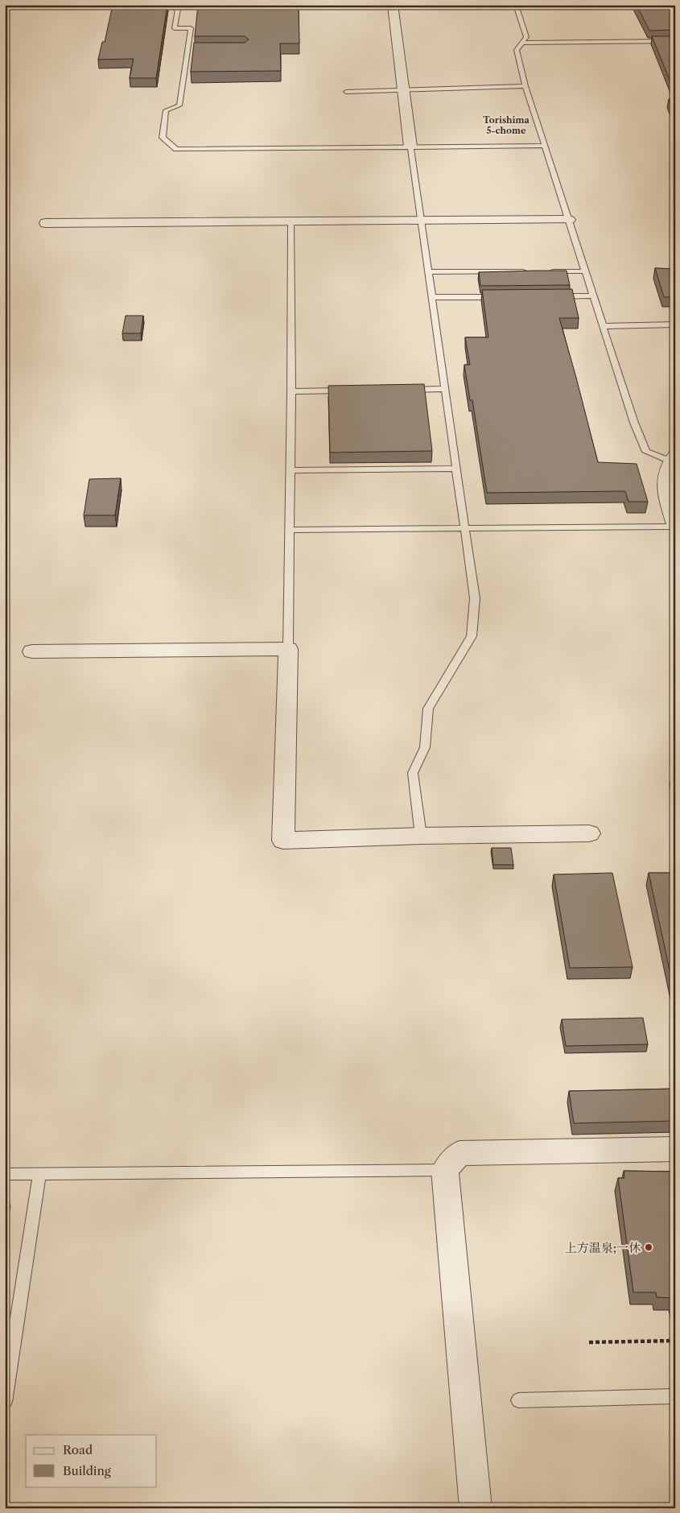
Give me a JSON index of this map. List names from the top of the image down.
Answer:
{
  "districts": ["Torishima 5-chome"],
  "places": ["上方温泉;一休"],
  "legend": ["Road", "Building"]
}
